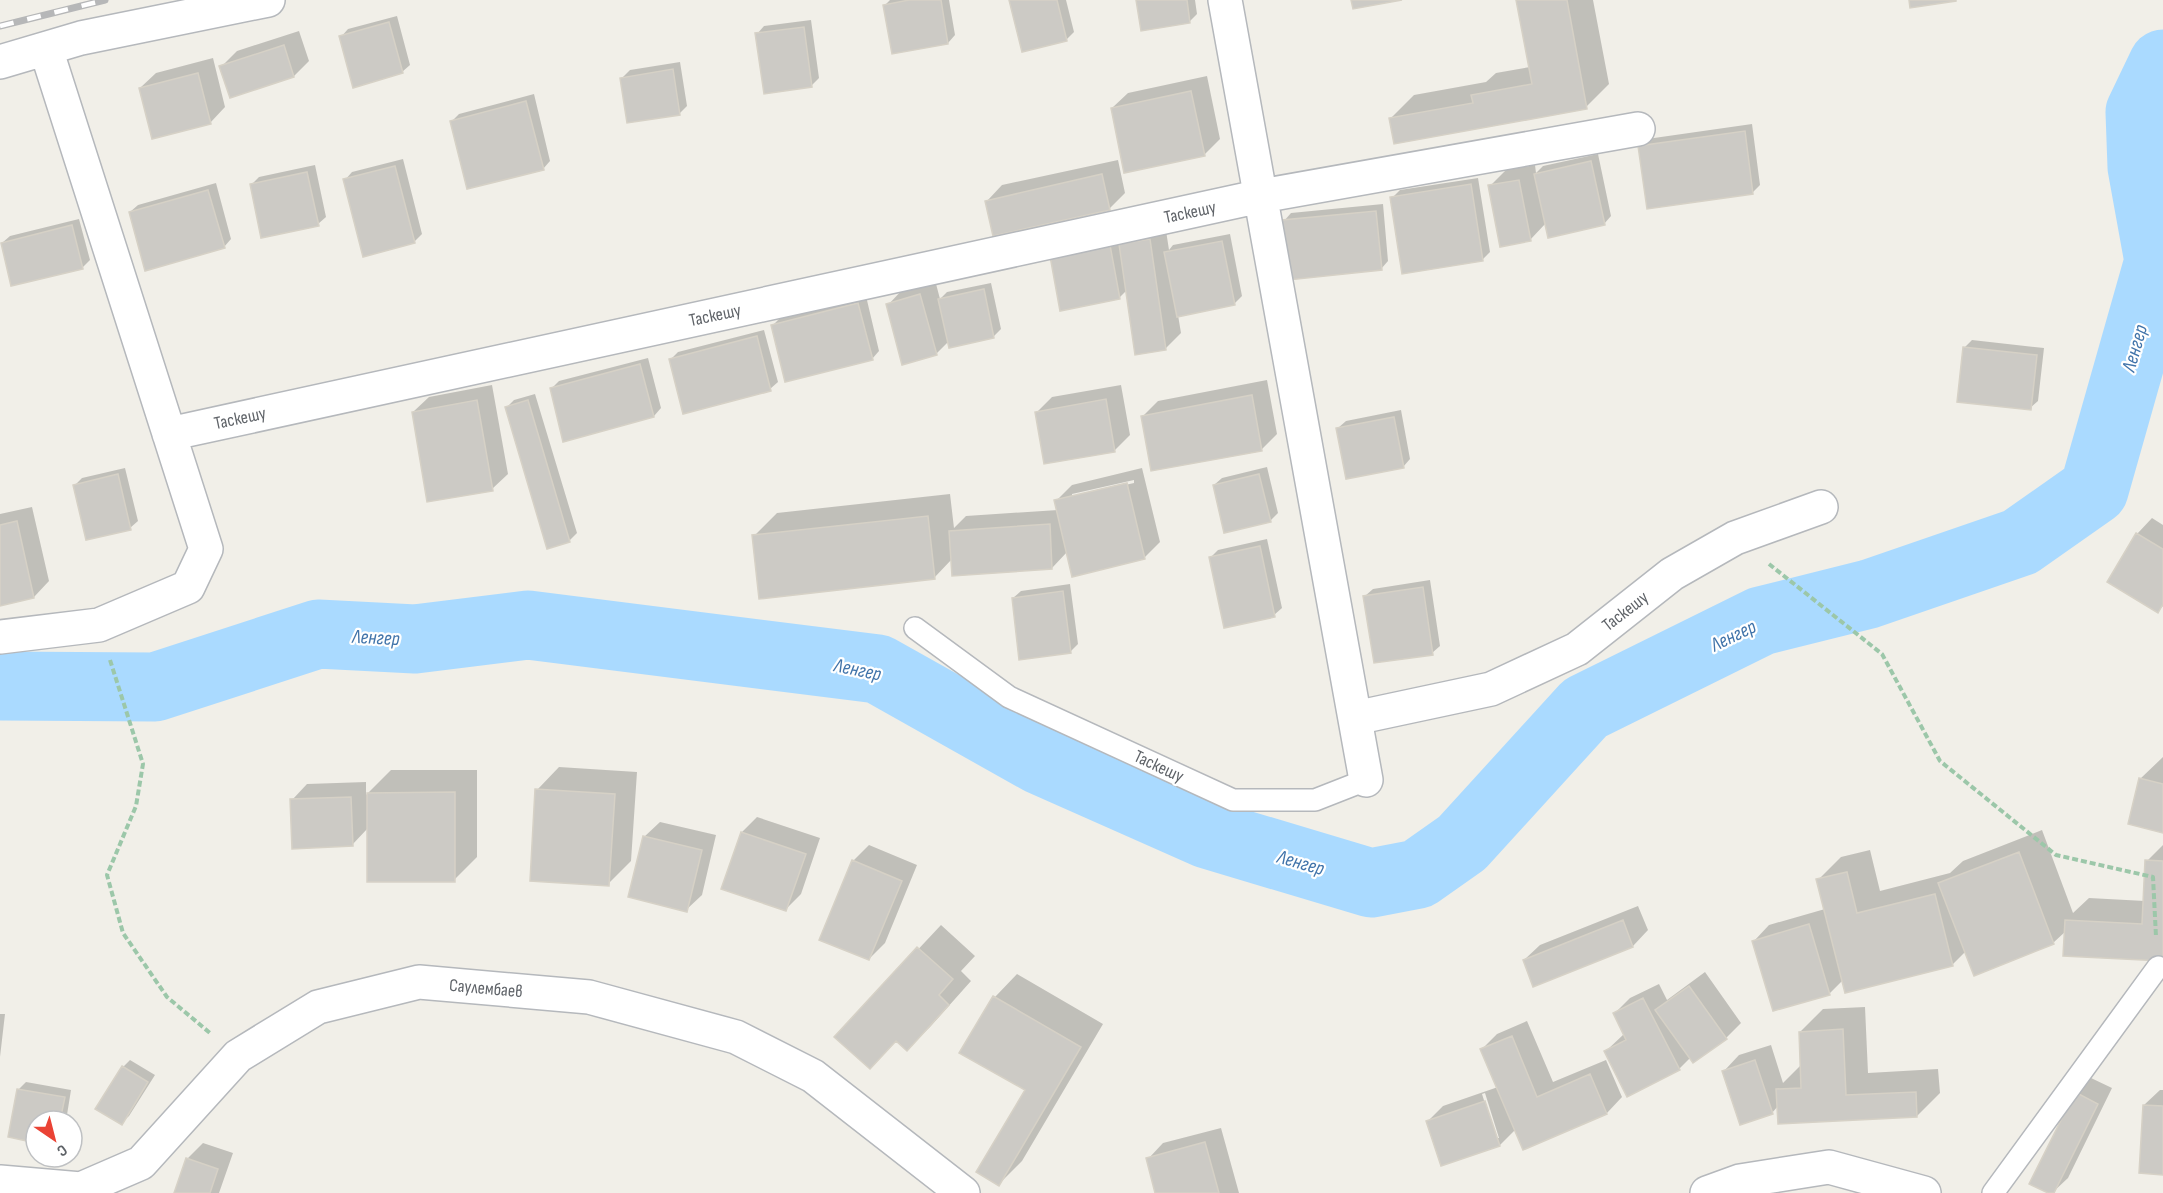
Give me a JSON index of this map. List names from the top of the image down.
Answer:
{
  "streets": {
    "street": ["Таскешу", "Саулембаев"]
  },
  "water": ["Ленгер"],
  "north": "bottom right"
}
